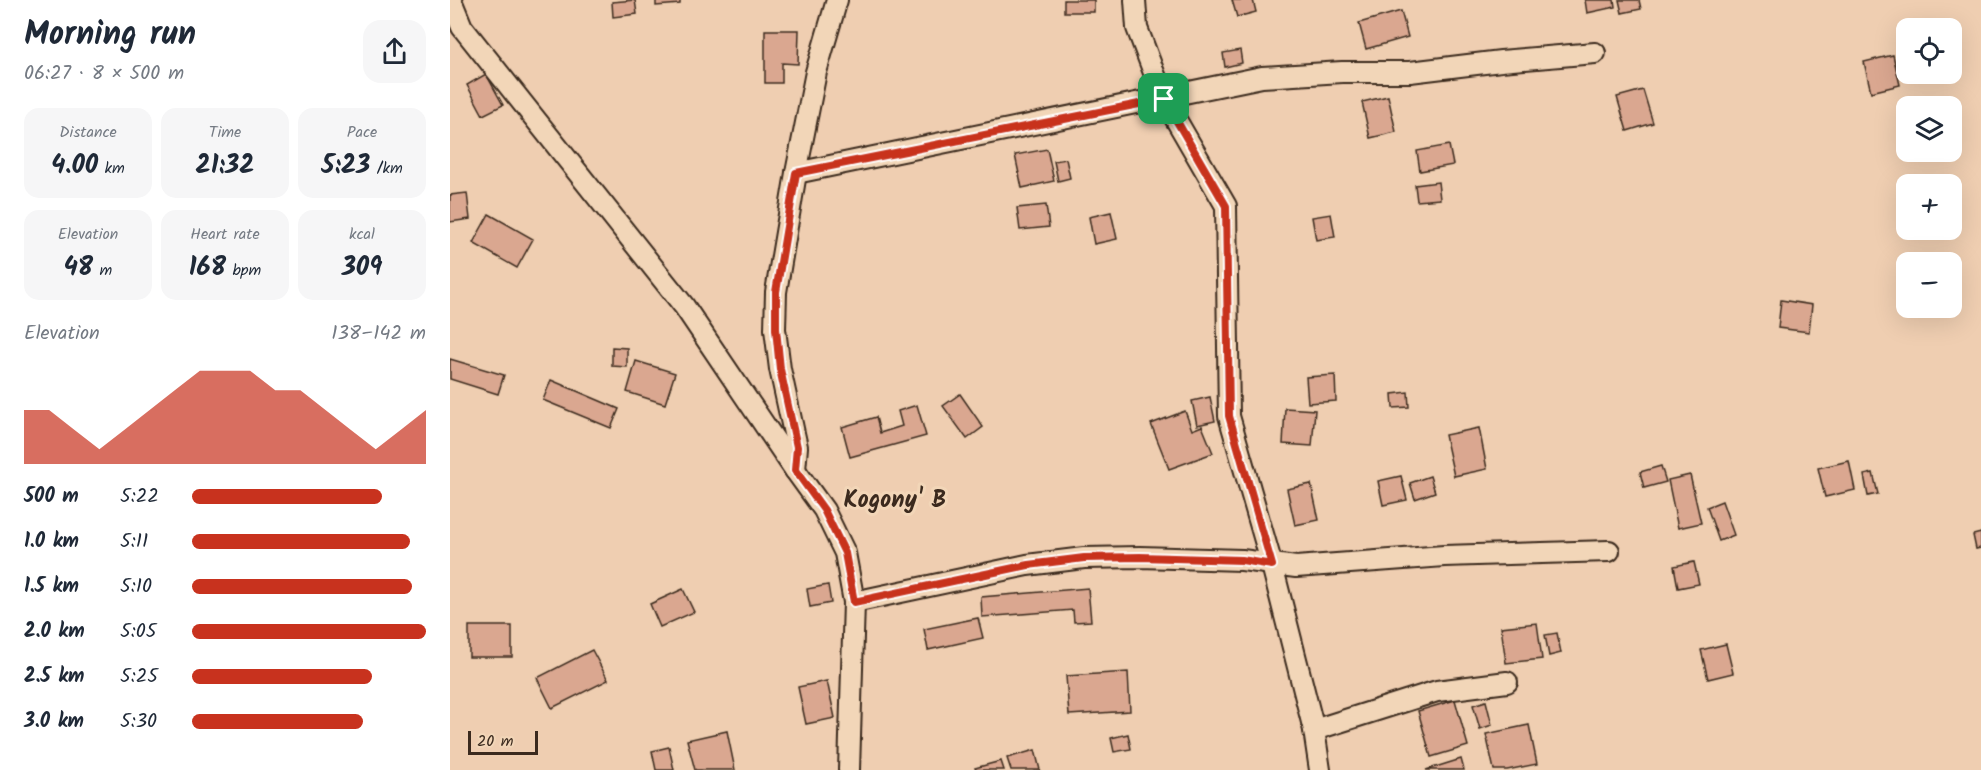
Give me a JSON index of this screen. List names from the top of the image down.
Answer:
{
  "districts": ["Kogony' B"],
  "scale_bar": "20 m",
  "page": {
    "heading": ["Morning run", "06:27 · 8 × 500 m"],
    "map_buttons": ["+", "−"],
    "stats": [
      ["Distance", "4.00 km"],
      ["Time", "21:32"],
      ["Pace", "5:23 /km"],
      ["Elevation", "48 m"],
      ["Heart rate", "168 bpm"],
      ["kcal", "309"]
    ],
    "chart": ["Elevation", "138–142 m"],
    "list": [
      {
        "name": "500 m",
        "note": "5:22"
      },
      {
        "name": "1.0 km",
        "note": "5:11"
      },
      {
        "name": "1.5 km",
        "note": "5:10"
      },
      {
        "name": "2.0 km",
        "note": "5:05"
      },
      {
        "name": "2.5 km",
        "note": "5:25"
      },
      {
        "name": "3.0 km",
        "note": "5:30"
      }
    ],
    "scale": "20 m"
  }
}
